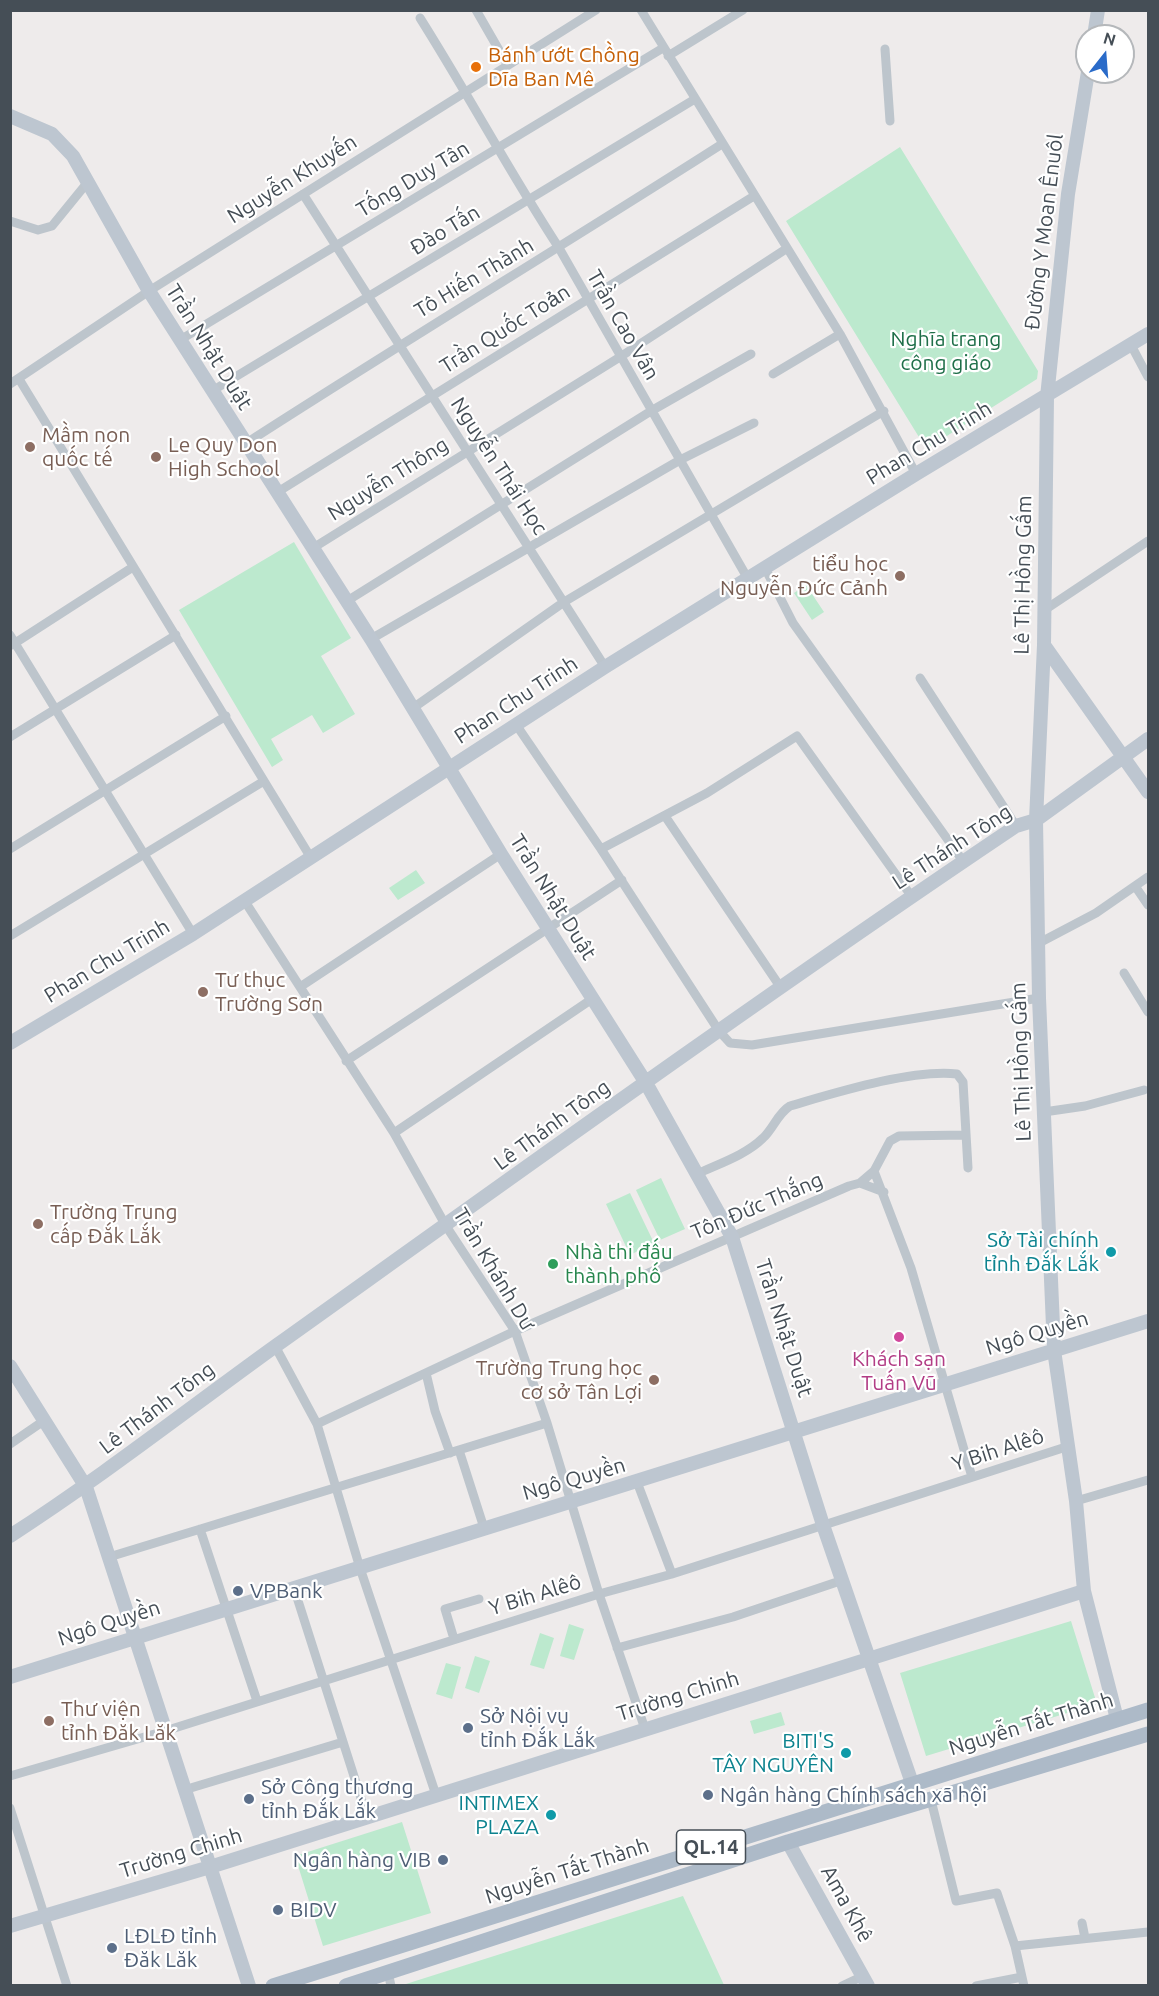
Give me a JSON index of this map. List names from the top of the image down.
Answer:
{
  "streets": {
    "main road": ["Nguyễn Tất Thành", "QL.14"],
    "street": [
      "Nguyễn Khuyến",
      "Tống Duy Tân",
      "Đào Tấn",
      "Đường Y Moan Ênuôl",
      "Tô Hiến Thành",
      "Trần Cao Vân",
      "Trần Quốc Toản",
      "Trần Nhật Duật",
      "Phan Chu Trinh",
      "Nguyễn Thái Học",
      "Nguyễn Thông",
      "Lê Thị Hồng Gấm",
      "Lê Thánh Tông",
      "Tôn Đức Thắng",
      "Trần Khánh Dư",
      "Ngô Quyền",
      "Y Bih Alêô",
      "Trường Chinh",
      "Ama Khê"
    ]
  },
  "crossings": [
    ["Nguyễn Khuyến", "Trần Cao Vân"],
    ["Nguyễn Khuyến", "Trần Nhật Duật"],
    ["Nguyễn Khuyến", "Nguyễn Thái Học"],
    ["Tống Duy Tân", "Trần Cao Vân"],
    ["Tống Duy Tân", "Trần Nhật Duật"],
    ["Tống Duy Tân", "Nguyễn Thái Học"],
    ["Đào Tấn", "Trần Cao Vân"],
    ["Đào Tấn", "Trần Nhật Duật"],
    ["Đào Tấn", "Nguyễn Thái Học"],
    ["Đường Y Moan Ênuôl", "Phan Chu Trinh"],
    ["Đường Y Moan Ênuôl", "Lê Thị Hồng Gấm"],
    ["Tô Hiến Thành", "Trần Cao Vân"],
    ["Tô Hiến Thành", "Trần Nhật Duật"],
    ["Tô Hiến Thành", "Nguyễn Thái Học"],
    ["Trần Cao Vân", "Trần Quốc Toản"],
    ["Trần Cao Vân", "Phan Chu Trinh"],
    ["Trần Cao Vân", "Nguyễn Thông"],
    ["Trần Quốc Toản", "Trần Nhật Duật"],
    ["Trần Quốc Toản", "Nguyễn Thái Học"],
    ["Trần Nhật Duật", "Phan Chu Trinh"],
    ["Trần Nhật Duật", "Nguyễn Thông"],
    ["Trần Nhật Duật", "Lê Thánh Tông"],
    ["Trần Nhật Duật", "Tôn Đức Thắng"],
    ["Trần Nhật Duật", "Ngô Quyền"],
    ["Trần Nhật Duật", "Y Bih Alêô"],
    ["Trần Nhật Duật", "Trường Chinh"],
    ["Trần Nhật Duật", "Nguyễn Tất Thành"],
    ["Phan Chu Trinh", "Nguyễn Thái Học"],
    ["Phan Chu Trinh", "Lê Thị Hồng Gấm"],
    ["Phan Chu Trinh", "Trần Khánh Dư"],
    ["Nguyễn Thái Học", "Nguyễn Thông"],
    ["Lê Thị Hồng Gấm", "Lê Thánh Tông"],
    ["Lê Thị Hồng Gấm", "Ngô Quyền"],
    ["Lê Thị Hồng Gấm", "Y Bih Alêô"],
    ["Lê Thị Hồng Gấm", "Trường Chinh"],
    ["Lê Thị Hồng Gấm", "Nguyễn Tất Thành"],
    ["Lê Thánh Tông", "Trần Khánh Dư"],
    ["Tôn Đức Thắng", "Trần Khánh Dư"],
    ["Trần Khánh Dư", "Ngô Quyền"],
    ["Trần Khánh Dư", "Y Bih Alêô"],
    ["Trần Khánh Dư", "Trường Chinh"],
    ["Nguyễn Tất Thành", "Ama Khê"]
  ],
  "parks": ["Nghĩa trang công giáo"],
  "places": [
    "Bánh ướt Chồng Dĩa Ban Mê",
    "Mầm non quốc tế",
    "Le Quy Don High School",
    "tiểu học Nguyễn Đức Cảnh",
    "Tư thục Trường Sơn",
    "Trường Trung cấp Đắk Lắk",
    "Sở Tài chính tỉnh Đắk Lắk",
    "Nhà thi đấu thành phố",
    "Khách sạn Tuấn Vũ",
    "Trường Trung học cơ sở Tân Lợi",
    "VPBank",
    "Thư viện tỉnh Đăk Lăk",
    "Sở Nội vụ tỉnh Đắk Lắk",
    "BITI'S TÂY NGUYÊN",
    "Ngân hàng Chính sách xã hội",
    "Sở Công thương tỉnh Đắk Lắk",
    "INTIMEX PLAZA",
    "Ngân hàng VIB",
    "BIDV",
    "LĐLĐ tỉnh Đăk Lăk"
  ],
  "north": "top"
}
